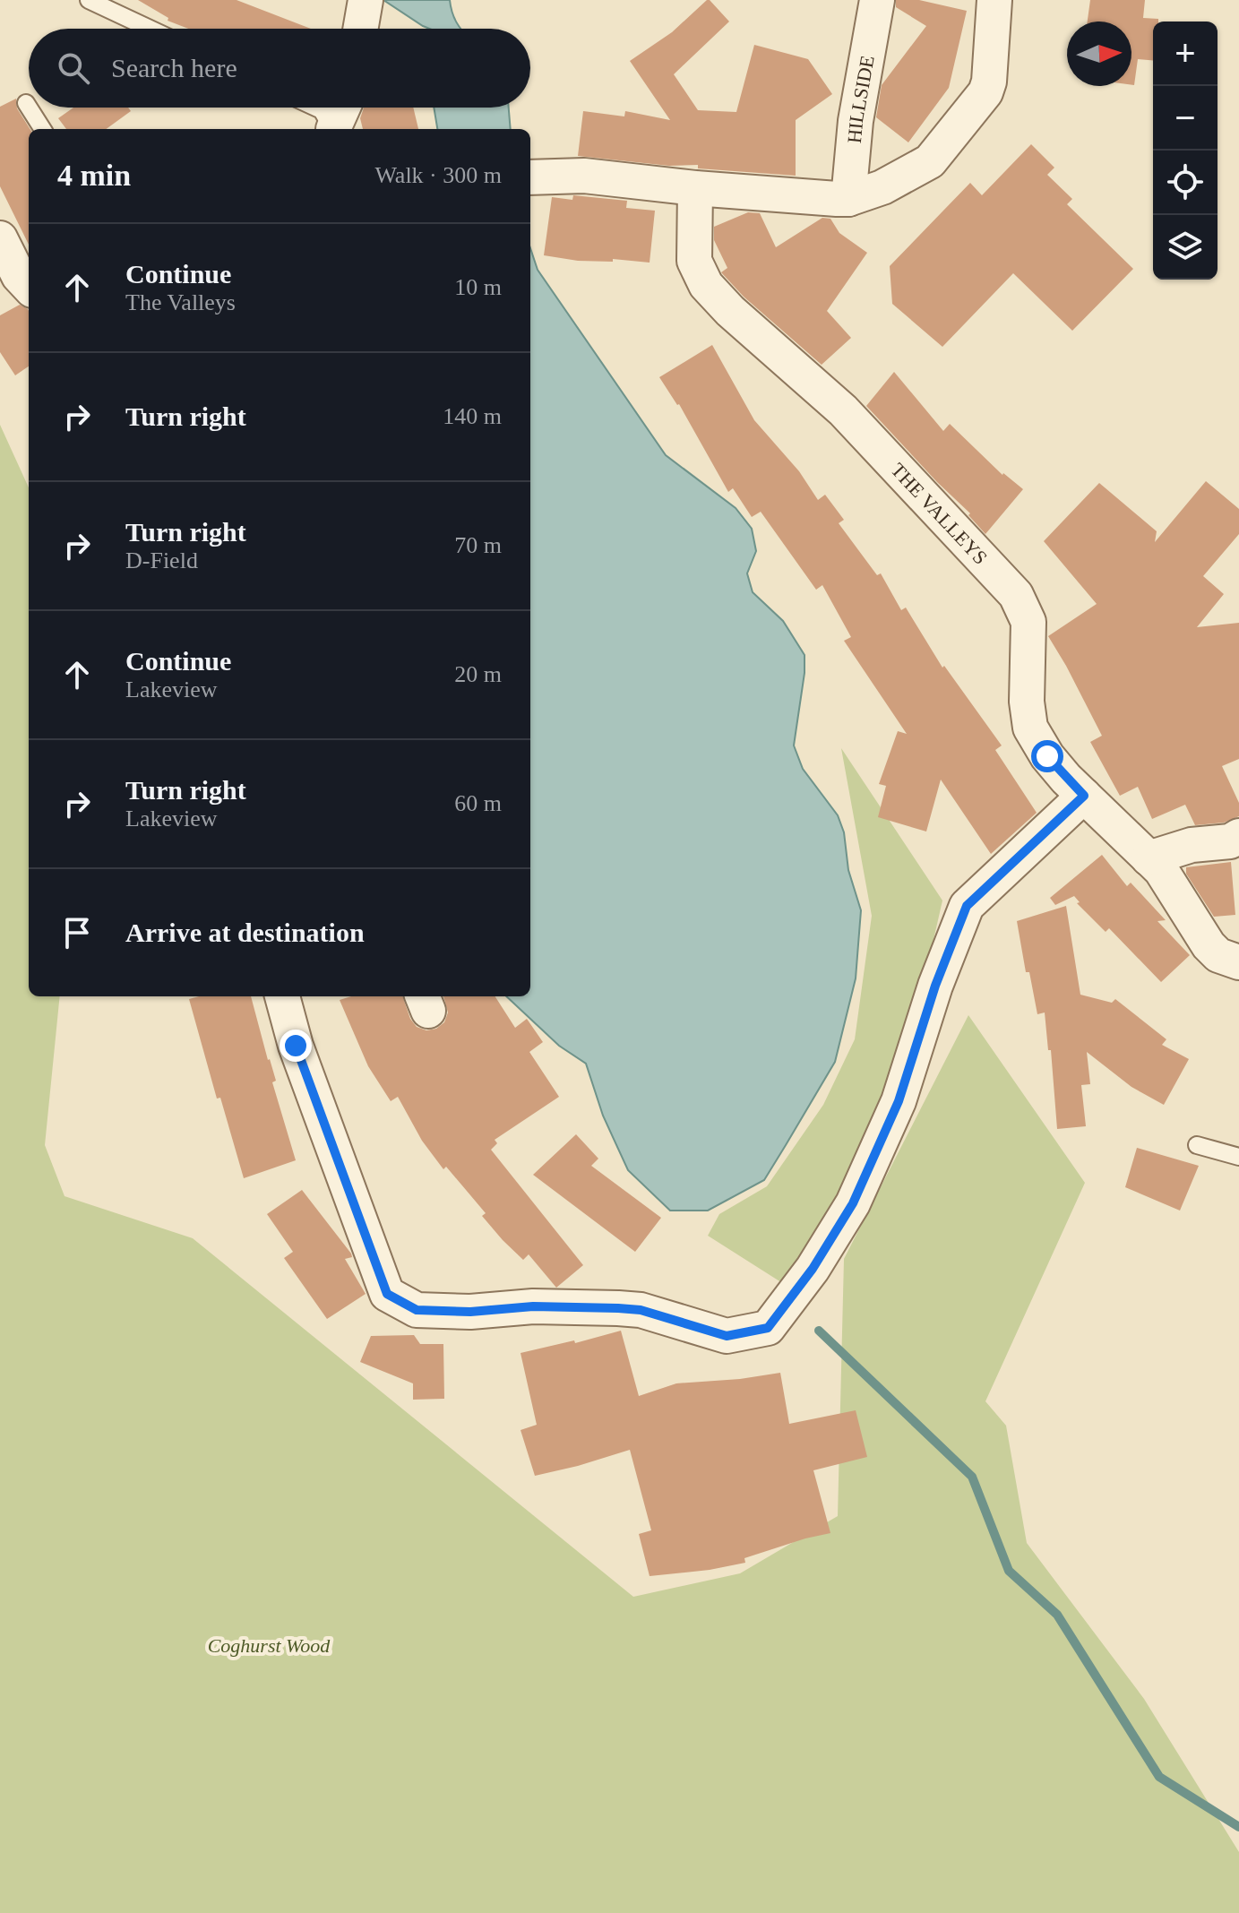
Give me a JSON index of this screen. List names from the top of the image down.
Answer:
{
  "streets": {
    "street": ["HILLSIDE", "THE VALLEYS"]
  },
  "parks": ["Coghurst Wood"],
  "north": "right",
  "page": {
    "map_buttons": ["+", "−"],
    "search": "Search here",
    "heading": ["4 min", "Walk · 300 m"],
    "list": [
      ["Continue", "The Valleys", "10 m"],
      ["Turn right", "140 m"],
      ["Turn right", "D-Field", "70 m"],
      ["Continue", "Lakeview", "20 m"],
      ["Turn right", "Lakeview", "60 m"],
      "Arrive at destination"
    ]
  }
}
